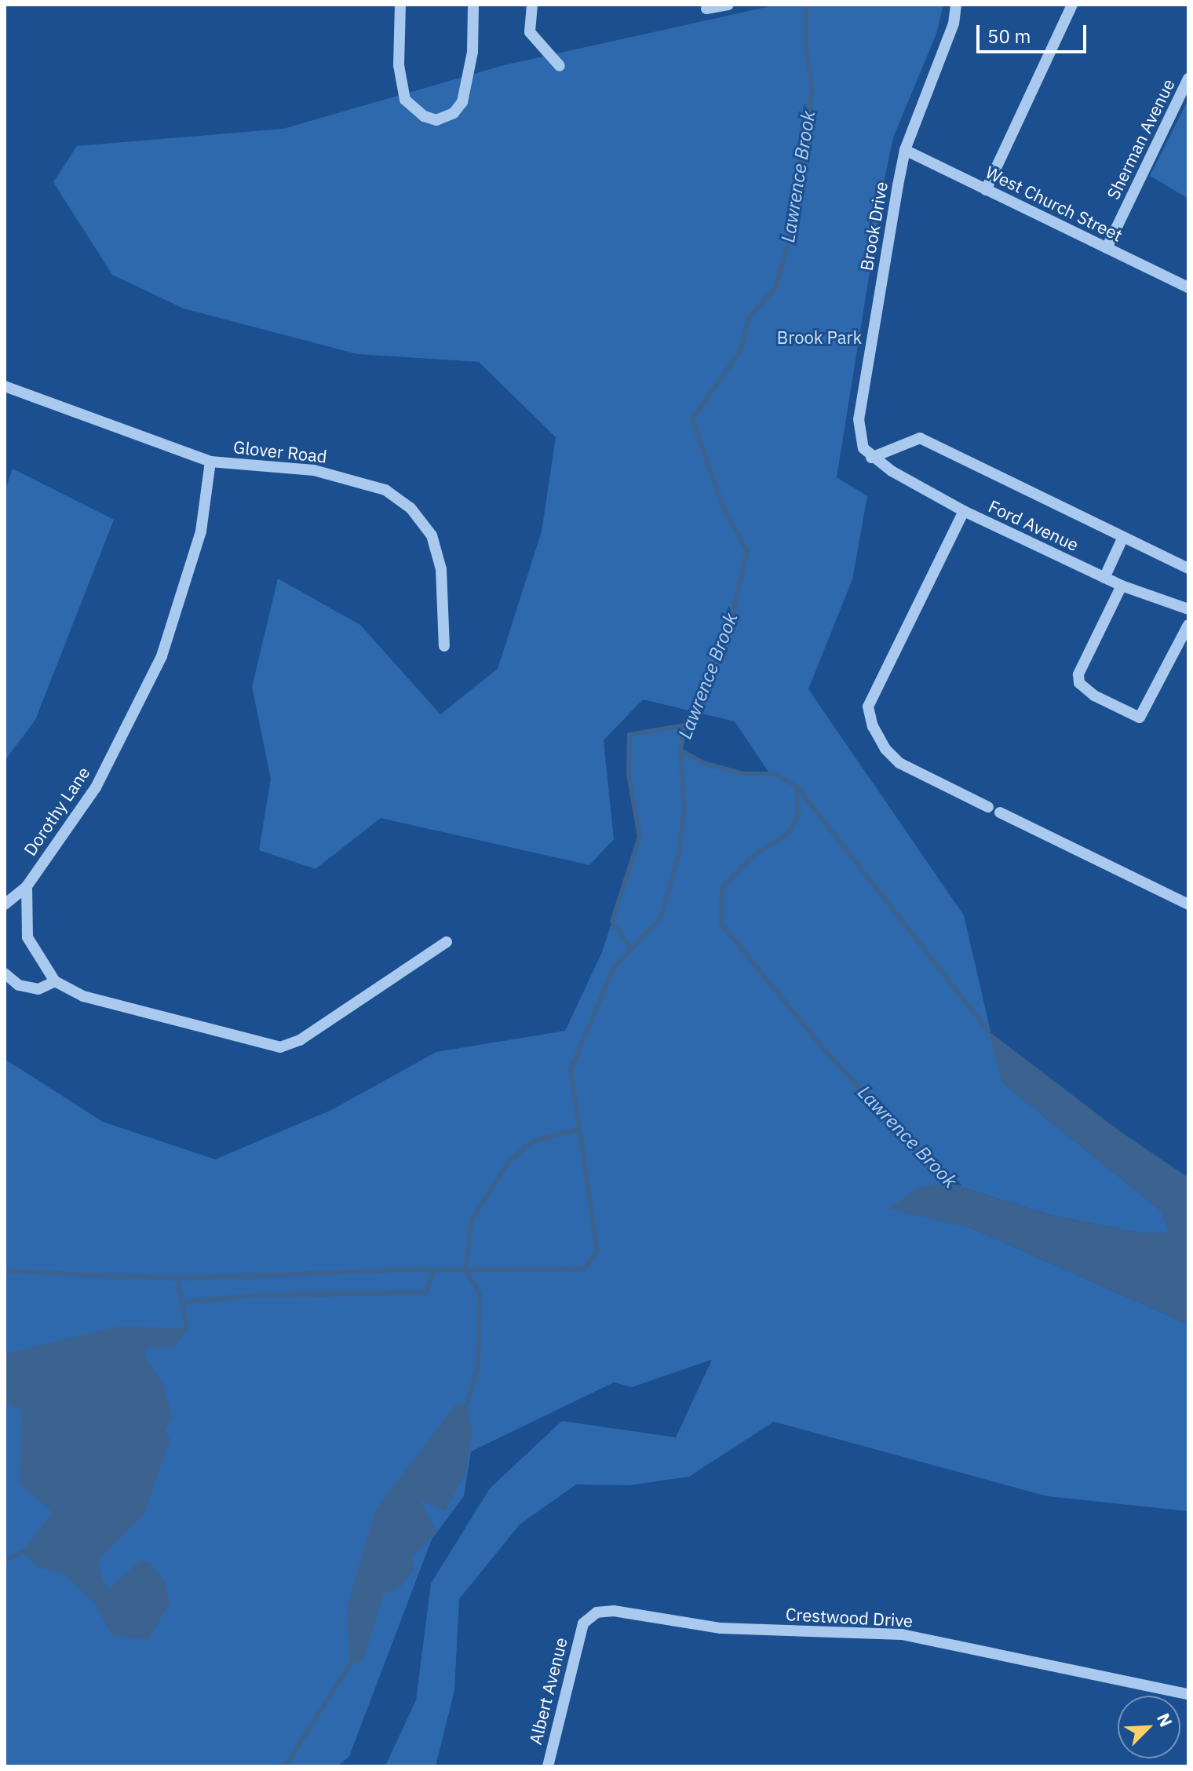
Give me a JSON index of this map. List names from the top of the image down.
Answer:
{
  "streets": {
    "street": [
      "Sherman Avenue",
      "West Church Street",
      "Brook Drive",
      "Glover Road",
      "Ford Avenue",
      "Dorothy Lane",
      "Crestwood Drive",
      "Albert Avenue"
    ]
  },
  "crossings": [
    ["Sherman Avenue", "West Church Street"],
    ["West Church Street", "Brook Drive"],
    ["Brook Drive", "Ford Avenue"],
    ["Glover Road", "Dorothy Lane"],
    ["Crestwood Drive", "Albert Avenue"]
  ],
  "water": ["Lawrence Brook"],
  "parks": ["Brook Park"],
  "scale_bar": "50 m",
  "north": "top right"
}
